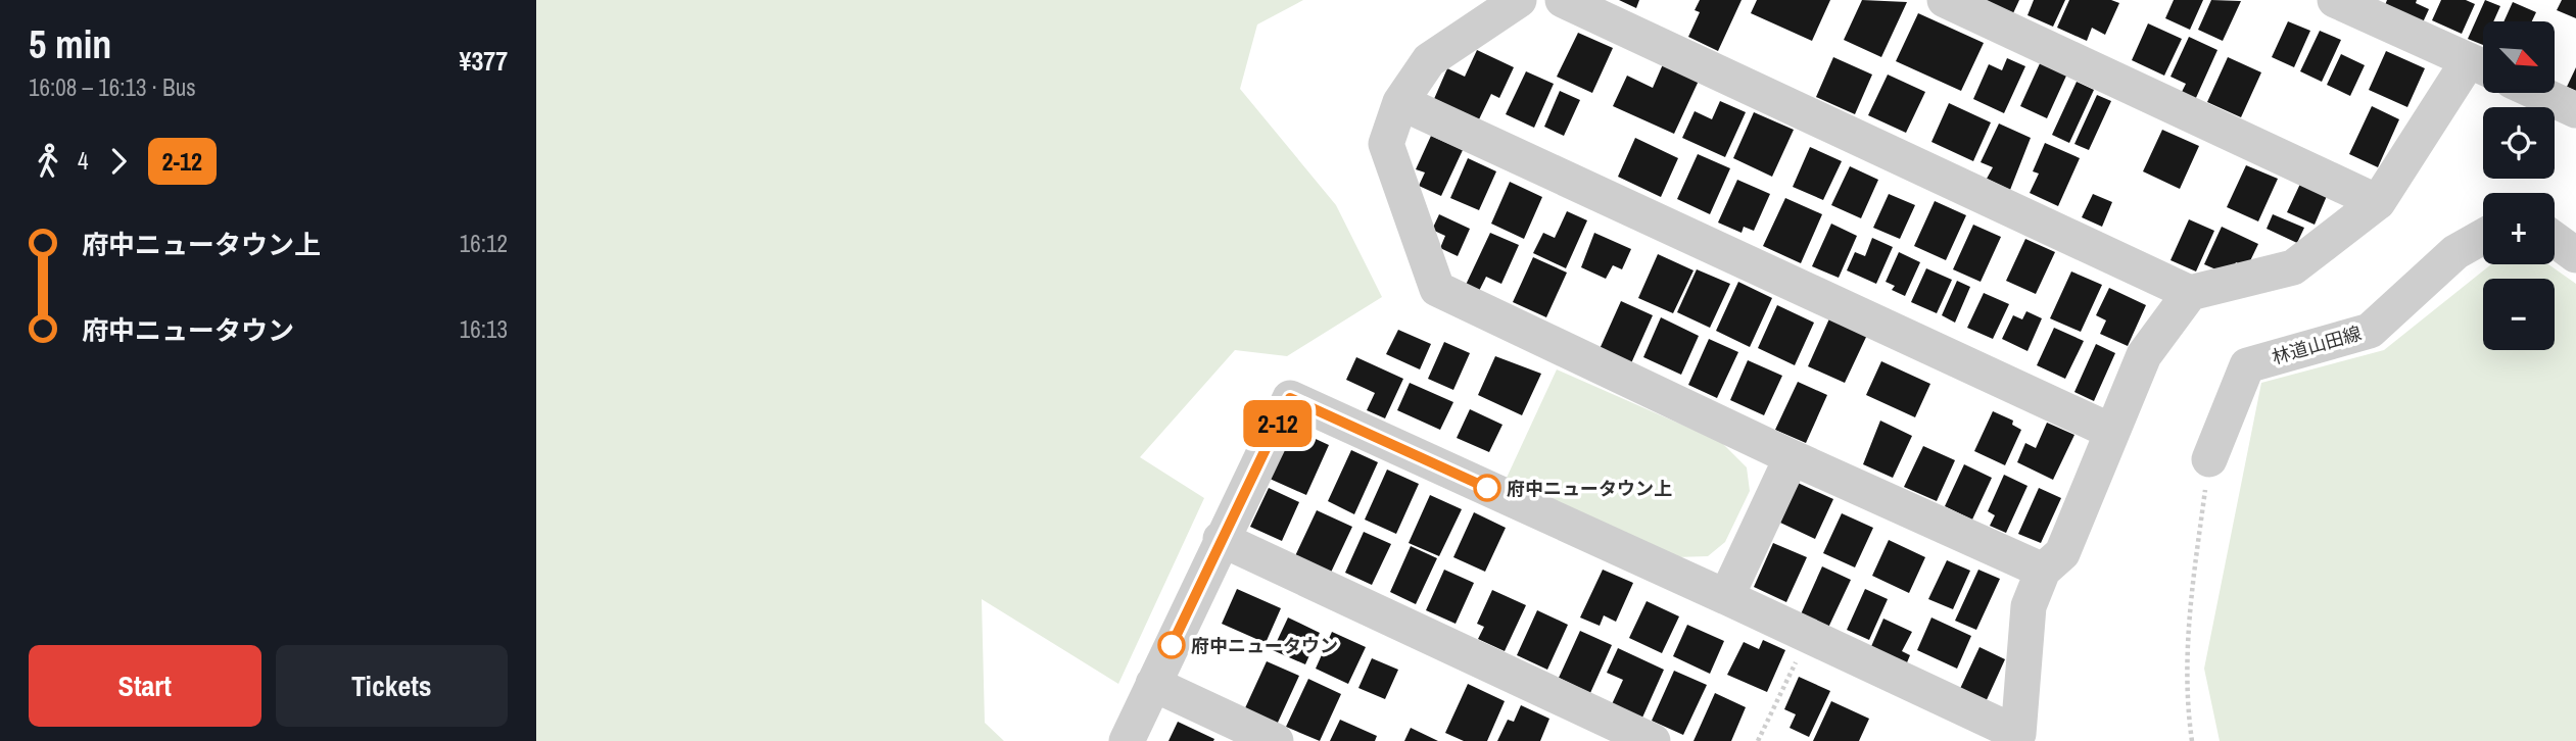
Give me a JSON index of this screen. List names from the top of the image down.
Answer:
{
  "streets": {
    "street": ["林道山田線"]
  },
  "places": ["府中ニュータウン上", "府中ニュータウン"],
  "lines": ["bus line 2-12"],
  "north": "bottom right",
  "page": {
    "heading": ["5 min", "16:08 – 16:13 · Bus", "¥377"],
    "on_map": "2-12",
    "map_buttons": ["+", "−"],
    "legs": ["4", "2-12"],
    "list": [
      {
        "name": "府中ニュータウン上",
        "value": "16:12"
      },
      {
        "name": "府中ニュータウン",
        "value": "16:13"
      }
    ],
    "buttons": ["Start", "Tickets"]
  }
}
